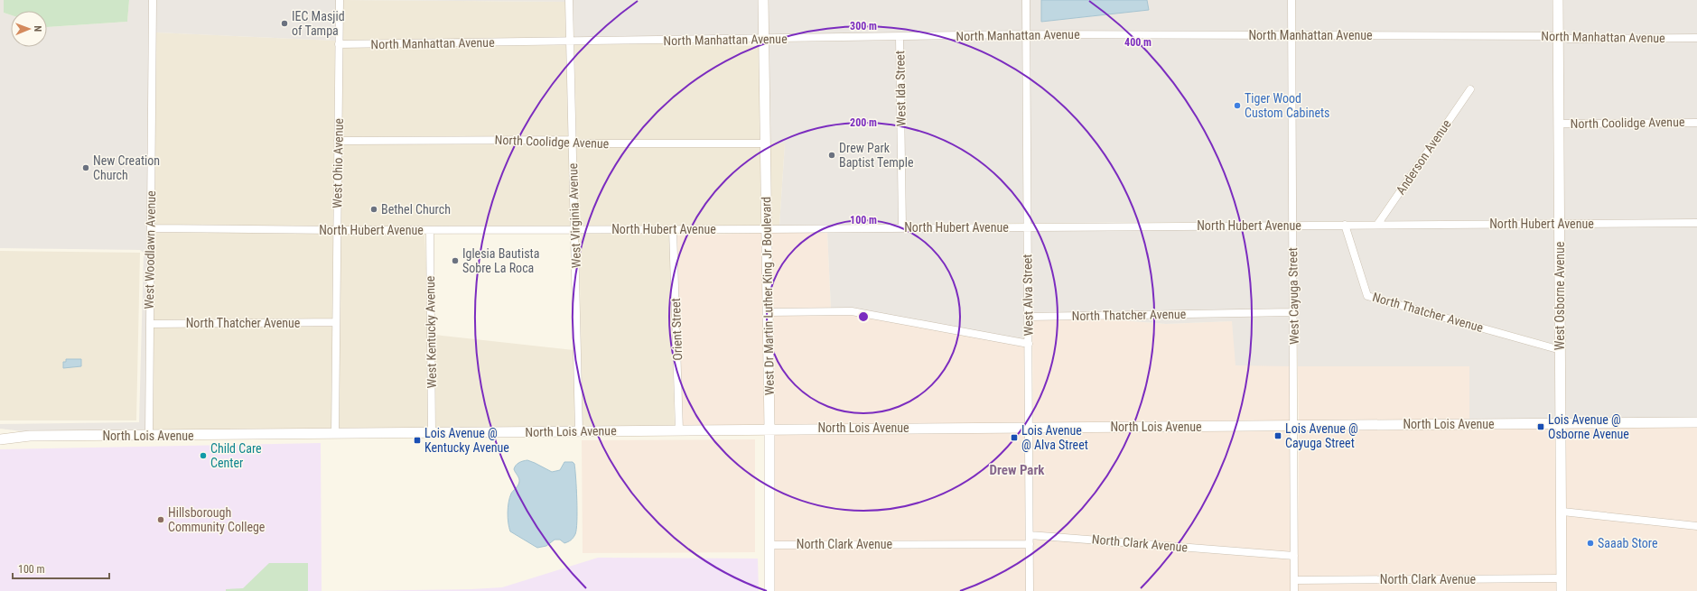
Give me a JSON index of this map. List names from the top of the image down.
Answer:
{
  "streets": {
    "street": [
      "North Manhattan Avenue",
      "West Ida Street",
      "North Coolidge Avenue",
      "Anderson Avenue",
      "West Ohio Avenue",
      "West Virginia Avenue",
      "North Hubert Avenue",
      "West Woodlawn Avenue",
      "West Alva Street",
      "West Dr Martin Luther King Jr Boulevard",
      "West Cayuga Street",
      "West Osborne Avenue",
      "North Thatcher Avenue",
      "Orient Street",
      "West Kentucky Avenue",
      "North Lois Avenue",
      "North Clark Avenue"
    ]
  },
  "crossings": [
    ["North Manhattan Avenue", "West Ida Street"],
    ["North Manhattan Avenue", "West Ohio Avenue"],
    ["North Manhattan Avenue", "West Virginia Avenue"],
    ["North Manhattan Avenue", "West Alva Street"],
    ["North Manhattan Avenue", "West Dr Martin Luther King Jr Boulevard"],
    ["North Manhattan Avenue", "West Cayuga Street"],
    ["North Manhattan Avenue", "West Osborne Avenue"],
    ["West Ida Street", "North Hubert Avenue"],
    ["North Coolidge Avenue", "West Ohio Avenue"],
    ["North Coolidge Avenue", "West Virginia Avenue"],
    ["North Coolidge Avenue", "West Dr Martin Luther King Jr Boulevard"],
    ["North Coolidge Avenue", "West Osborne Avenue"],
    ["Anderson Avenue", "North Hubert Avenue"],
    ["West Ohio Avenue", "North Hubert Avenue"],
    ["West Ohio Avenue", "North Thatcher Avenue"],
    ["West Ohio Avenue", "North Lois Avenue"],
    ["West Virginia Avenue", "North Hubert Avenue"],
    ["West Virginia Avenue", "North Lois Avenue"],
    ["North Hubert Avenue", "West Woodlawn Avenue"],
    ["North Hubert Avenue", "West Alva Street"],
    ["North Hubert Avenue", "West Dr Martin Luther King Jr Boulevard"],
    ["North Hubert Avenue", "West Cayuga Street"],
    ["North Hubert Avenue", "West Osborne Avenue"],
    ["North Hubert Avenue", "North Thatcher Avenue"],
    ["North Hubert Avenue", "Orient Street"],
    ["North Hubert Avenue", "West Kentucky Avenue"],
    ["West Woodlawn Avenue", "North Thatcher Avenue"],
    ["West Woodlawn Avenue", "North Lois Avenue"],
    ["West Alva Street", "North Thatcher Avenue"],
    ["West Alva Street", "North Lois Avenue"],
    ["West Alva Street", "North Clark Avenue"],
    ["West Dr Martin Luther King Jr Boulevard", "North Lois Avenue"],
    ["West Dr Martin Luther King Jr Boulevard", "North Clark Avenue"],
    ["West Cayuga Street", "North Thatcher Avenue"],
    ["West Cayuga Street", "North Lois Avenue"],
    ["West Cayuga Street", "North Clark Avenue"],
    ["West Osborne Avenue", "North Thatcher Avenue"],
    ["West Osborne Avenue", "North Lois Avenue"],
    ["West Osborne Avenue", "North Clark Avenue"],
    ["Orient Street", "North Lois Avenue"],
    ["West Kentucky Avenue", "North Lois Avenue"]
  ],
  "districts": ["Drew Park"],
  "places": {
    "other": [
      "IEC Masjid of Tampa",
      "Tiger Wood Custom Cabinets",
      "Drew Park Baptist Temple",
      "New Creation Church",
      "Bethel Church",
      "Iglesia Bautista Sobre La Roca",
      "Child Care Center",
      "Hillsborough Community College",
      "Saaab Store"
    ],
    "transit": [
      "Lois Avenue @ Osborne Avenue",
      "Lois Avenue @ Cayuga Street",
      "Lois Avenue @ Alva Street",
      "Lois Avenue @ Kentucky Avenue"
    ]
  },
  "scale_bar": "100 m",
  "north": "right",
  "rings": [
    "300 m",
    "400 m",
    "200 m",
    "100 m"
  ]
}
